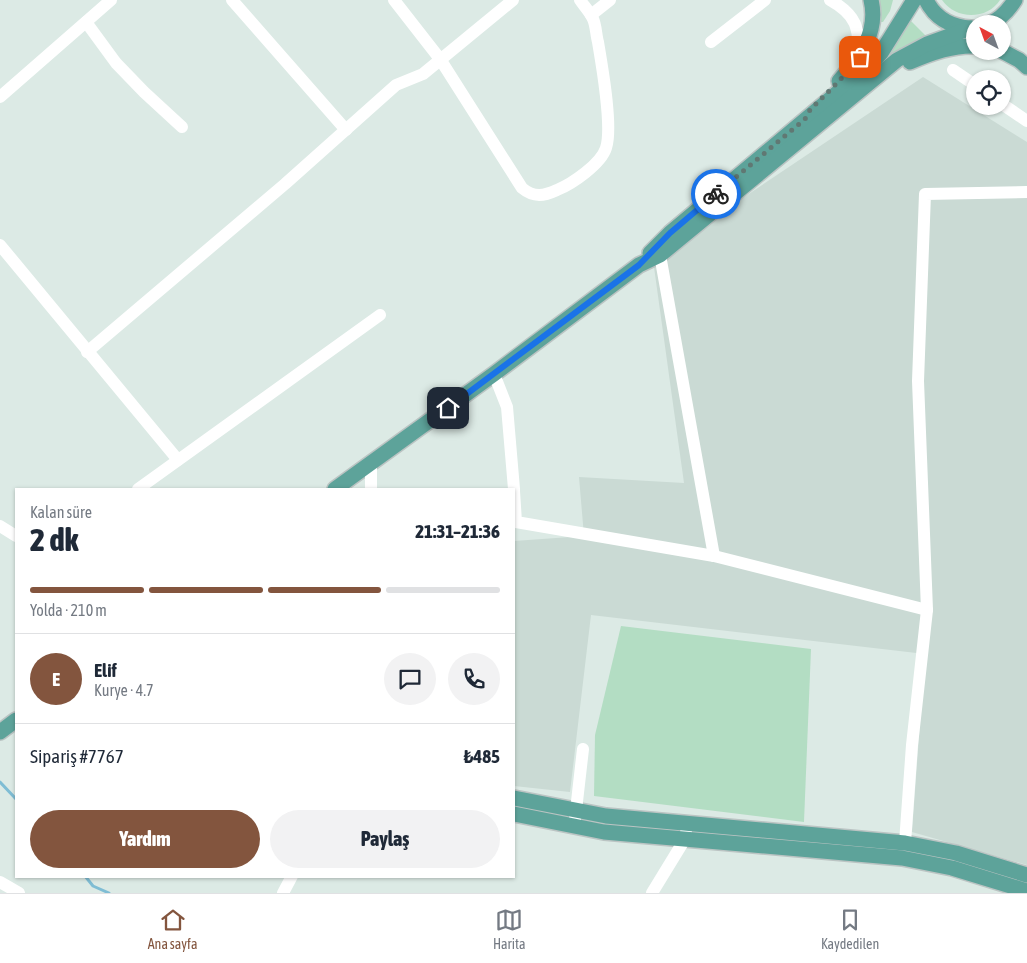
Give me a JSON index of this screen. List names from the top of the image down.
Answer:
{
  "north": "top left",
  "page": {
    "heading": ["2 dk", "Kalan süre", "21:31–21:36"],
    "panel": [
      "Elif",
      "Kurye · 4.7",
      "Sipariş #7767",
      "₺485"
    ],
    "bar": "Yolda · 210 m",
    "round": "E",
    "buttons": ["Yardım", "Paylaş"],
    "tabs": ["Ana sayfa", "Harita", "Kaydedilen"]
  }
}
